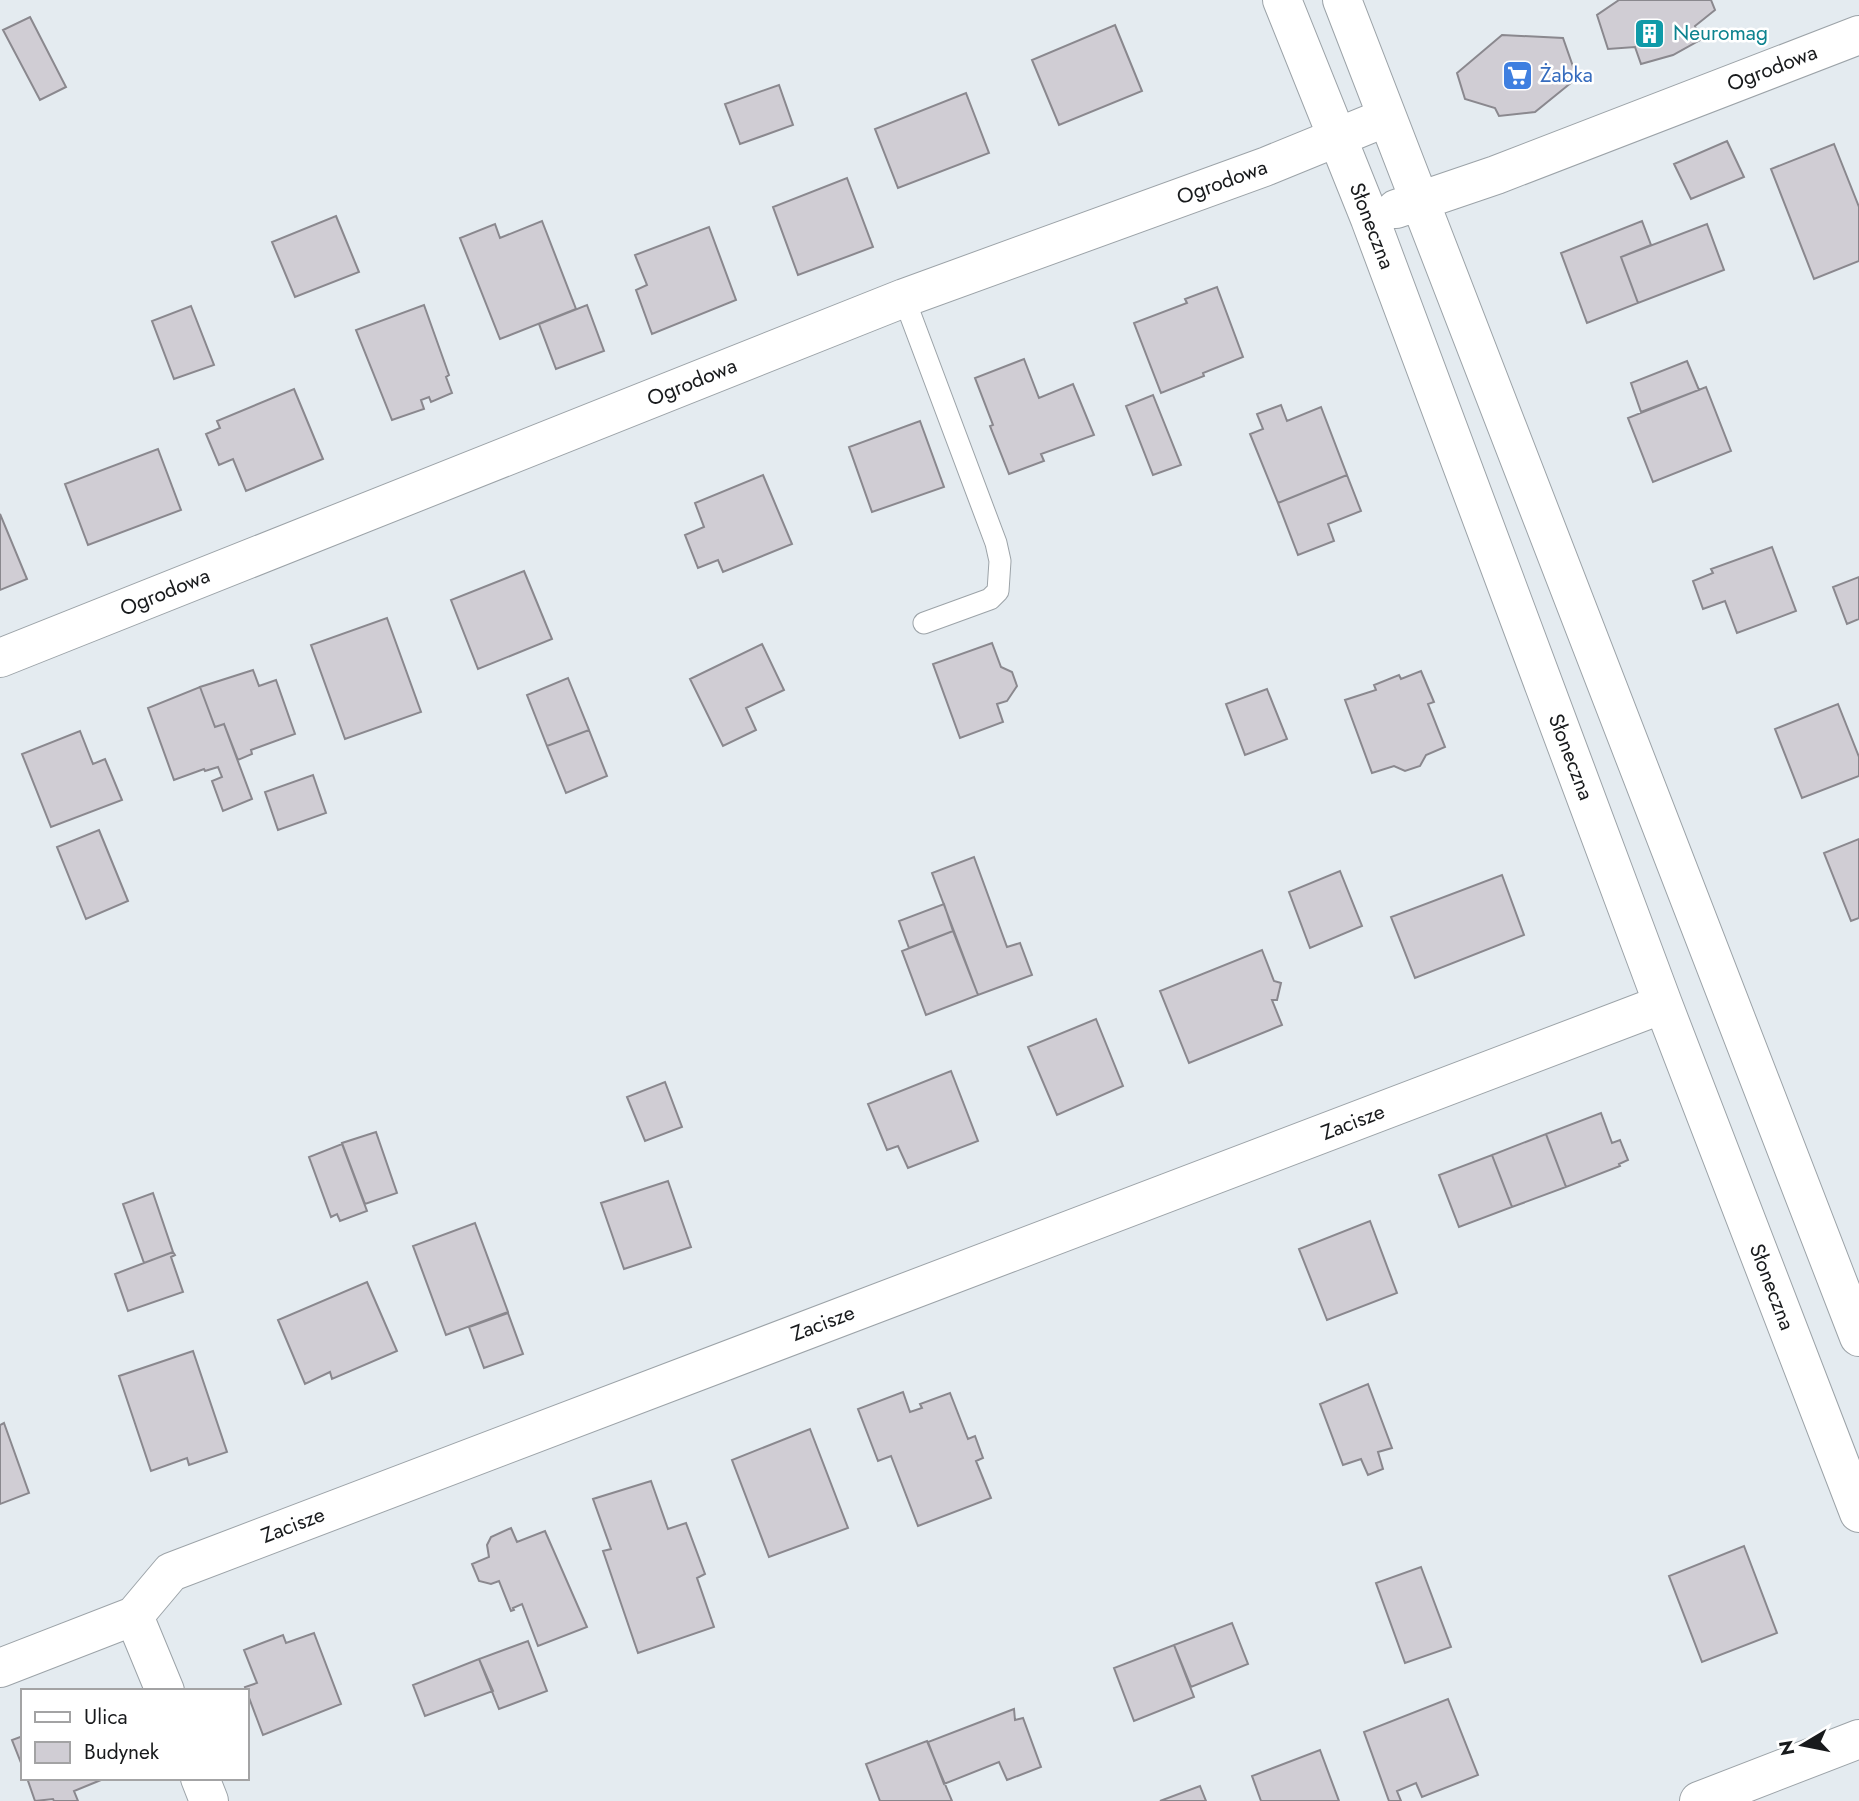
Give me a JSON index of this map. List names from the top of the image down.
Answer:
{
  "streets": {
    "street": ["Ogrodowa", "Słoneczna", "Zacisze"]
  },
  "crossings": [
    ["Ogrodowa", "Słoneczna"],
    ["Słoneczna", "Zacisze"]
  ],
  "places": {
    "building": ["Neuromag"],
    "supermarket": ["Żabka"]
  },
  "legend": ["Ulica", "Budynek"],
  "north": "left"
}
